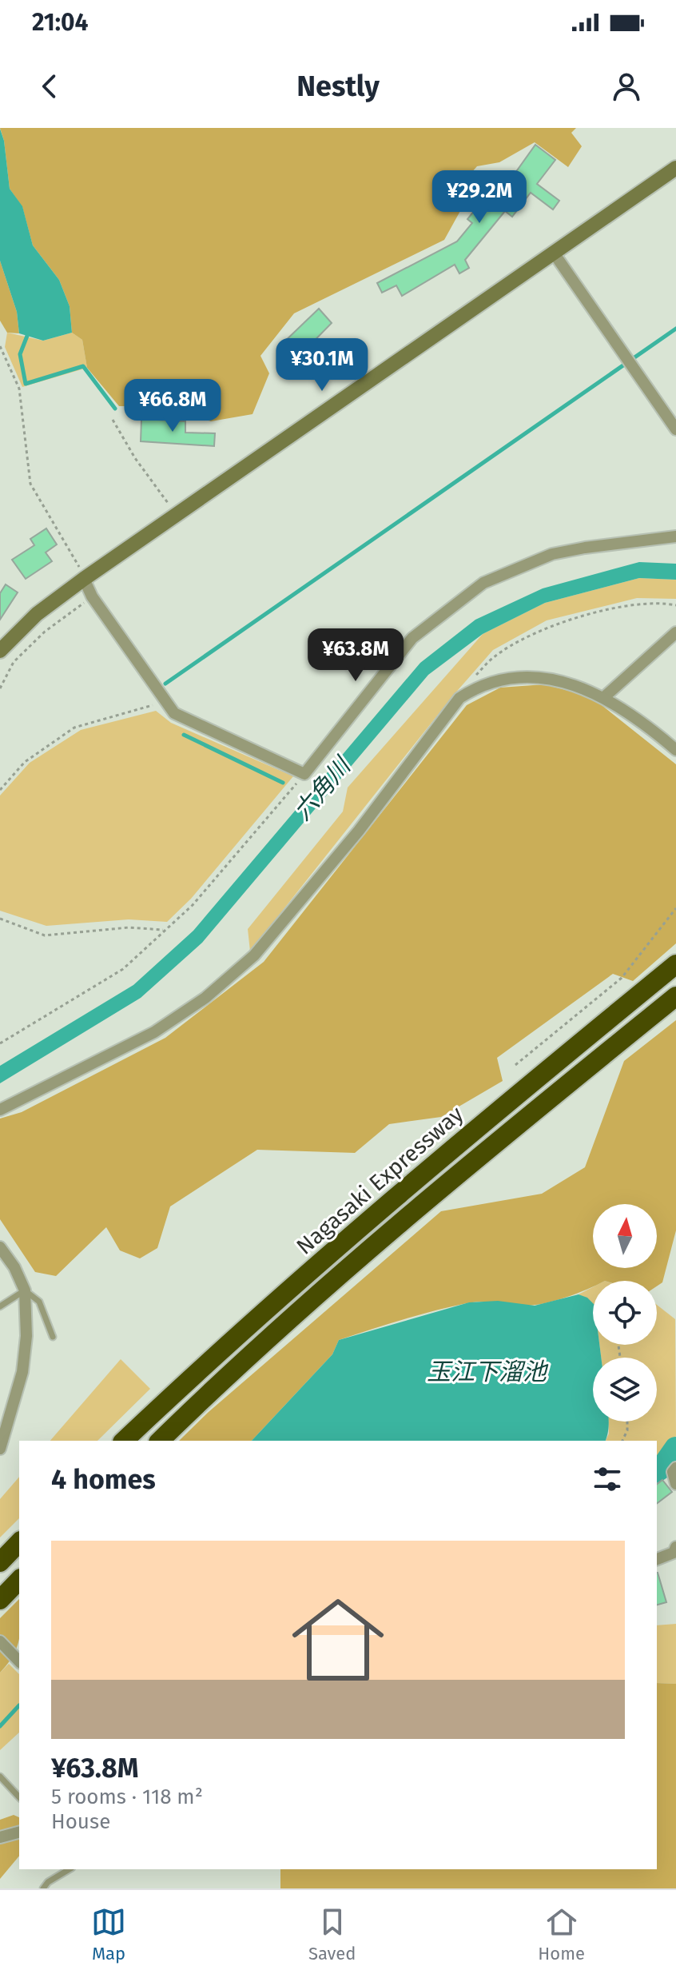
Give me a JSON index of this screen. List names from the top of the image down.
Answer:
{
  "streets": {
    "highway": ["Nagasaki Expressway"]
  },
  "water": ["六角川", "玉江下溜池"],
  "north": "top",
  "page": {
    "status": "21:04",
    "header": "Nestly",
    "price": [
      "¥29.2M",
      "¥30.1M",
      "¥66.8M",
      "¥63.8M"
    ],
    "heading": "4 homes",
    "list": [
      {
        "name": "¥63.8M",
        "note": "5 rooms · 118 m² · House"
      }
    ],
    "tabs": ["Map", "Saved", "Home"]
  }
}
